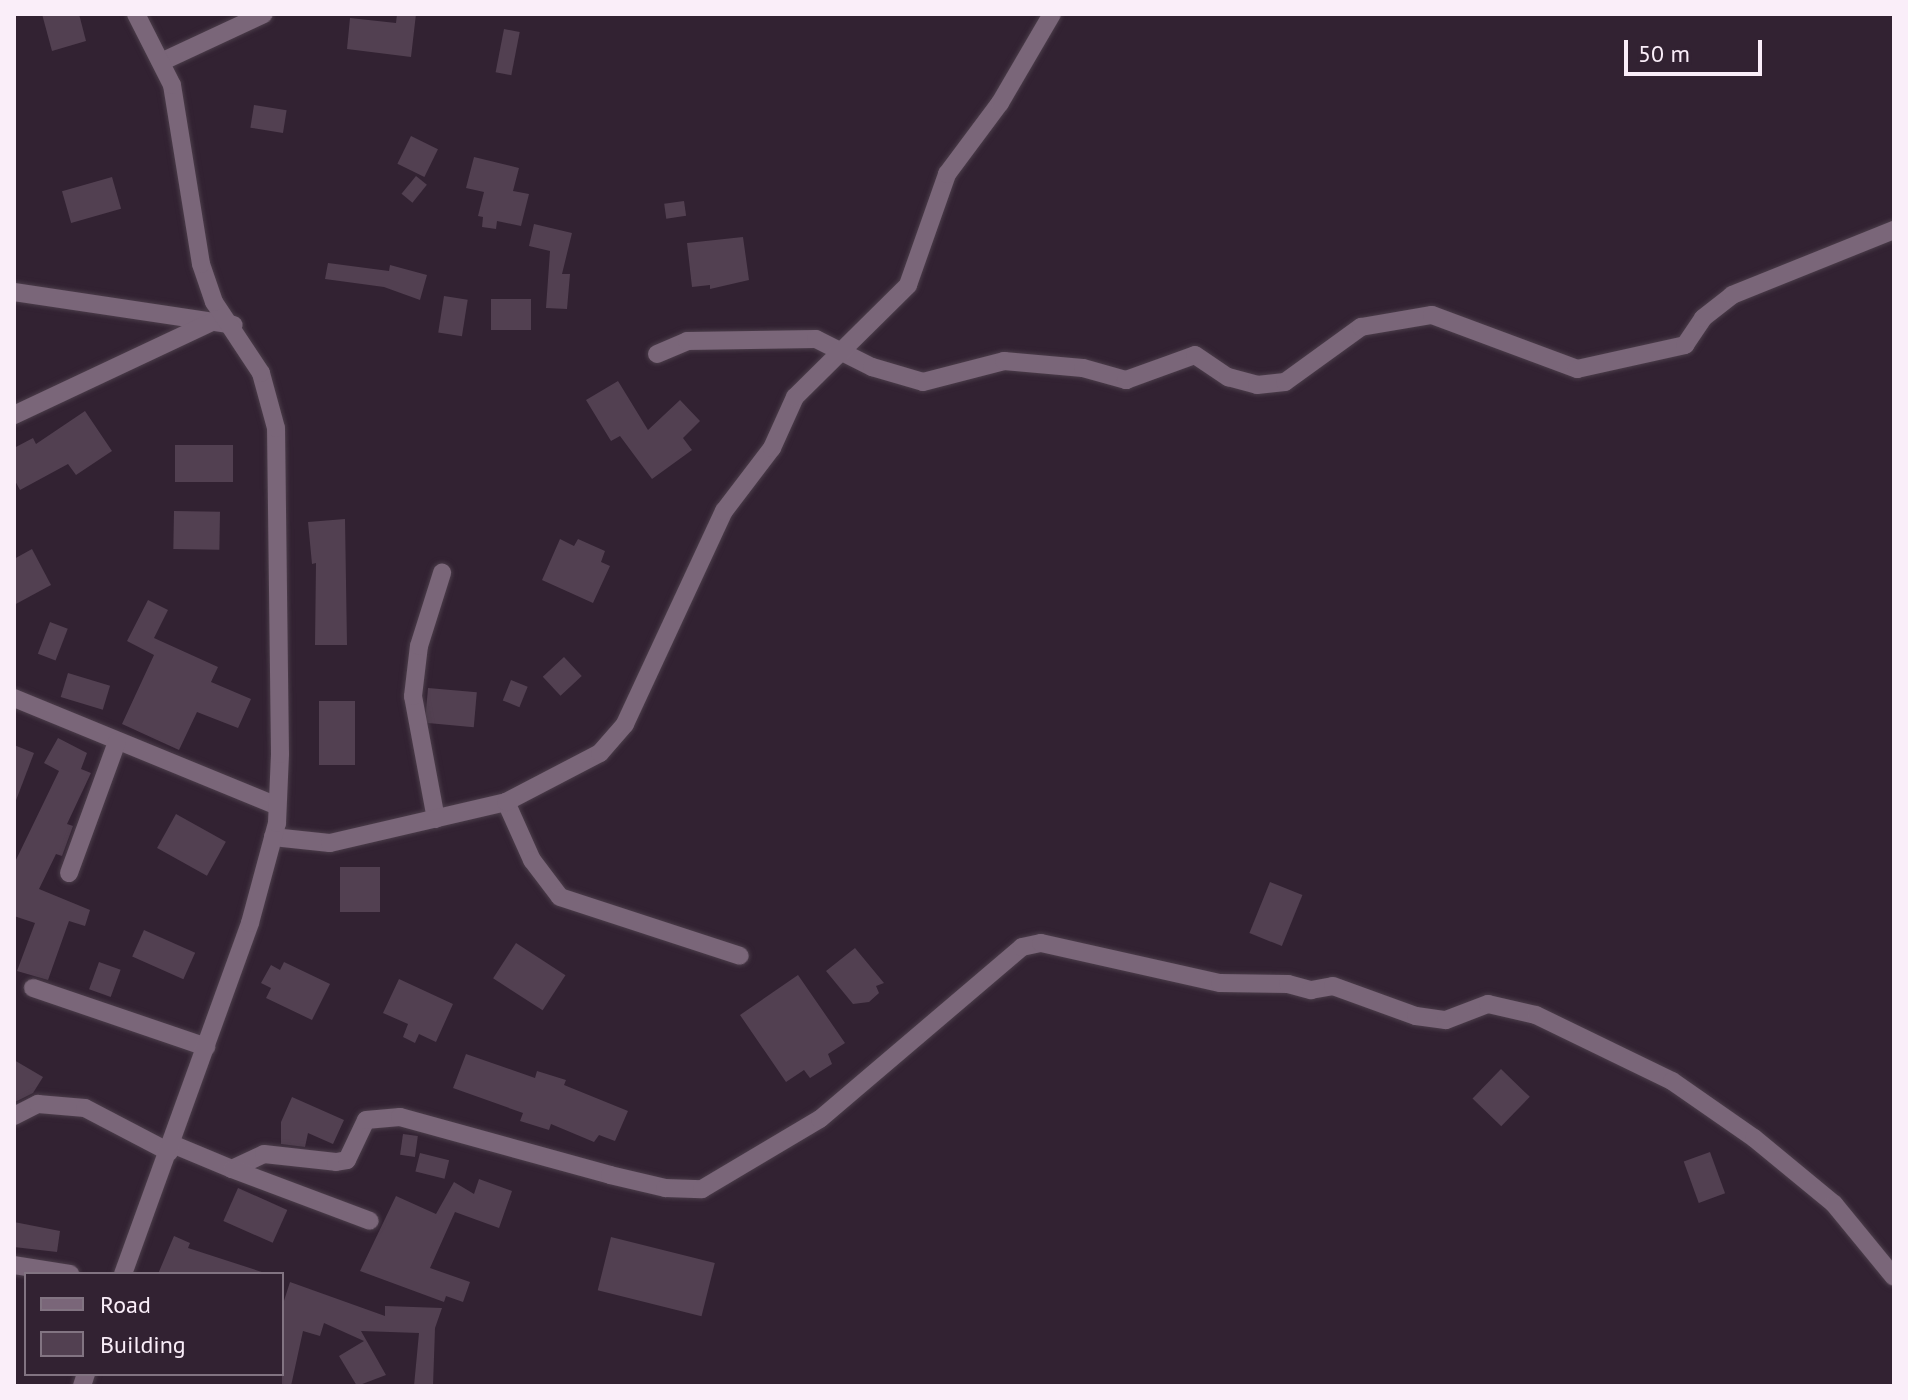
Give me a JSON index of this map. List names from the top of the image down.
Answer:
{
  "legend": ["Road", "Building"],
  "scale_bar": "50 m"
}
